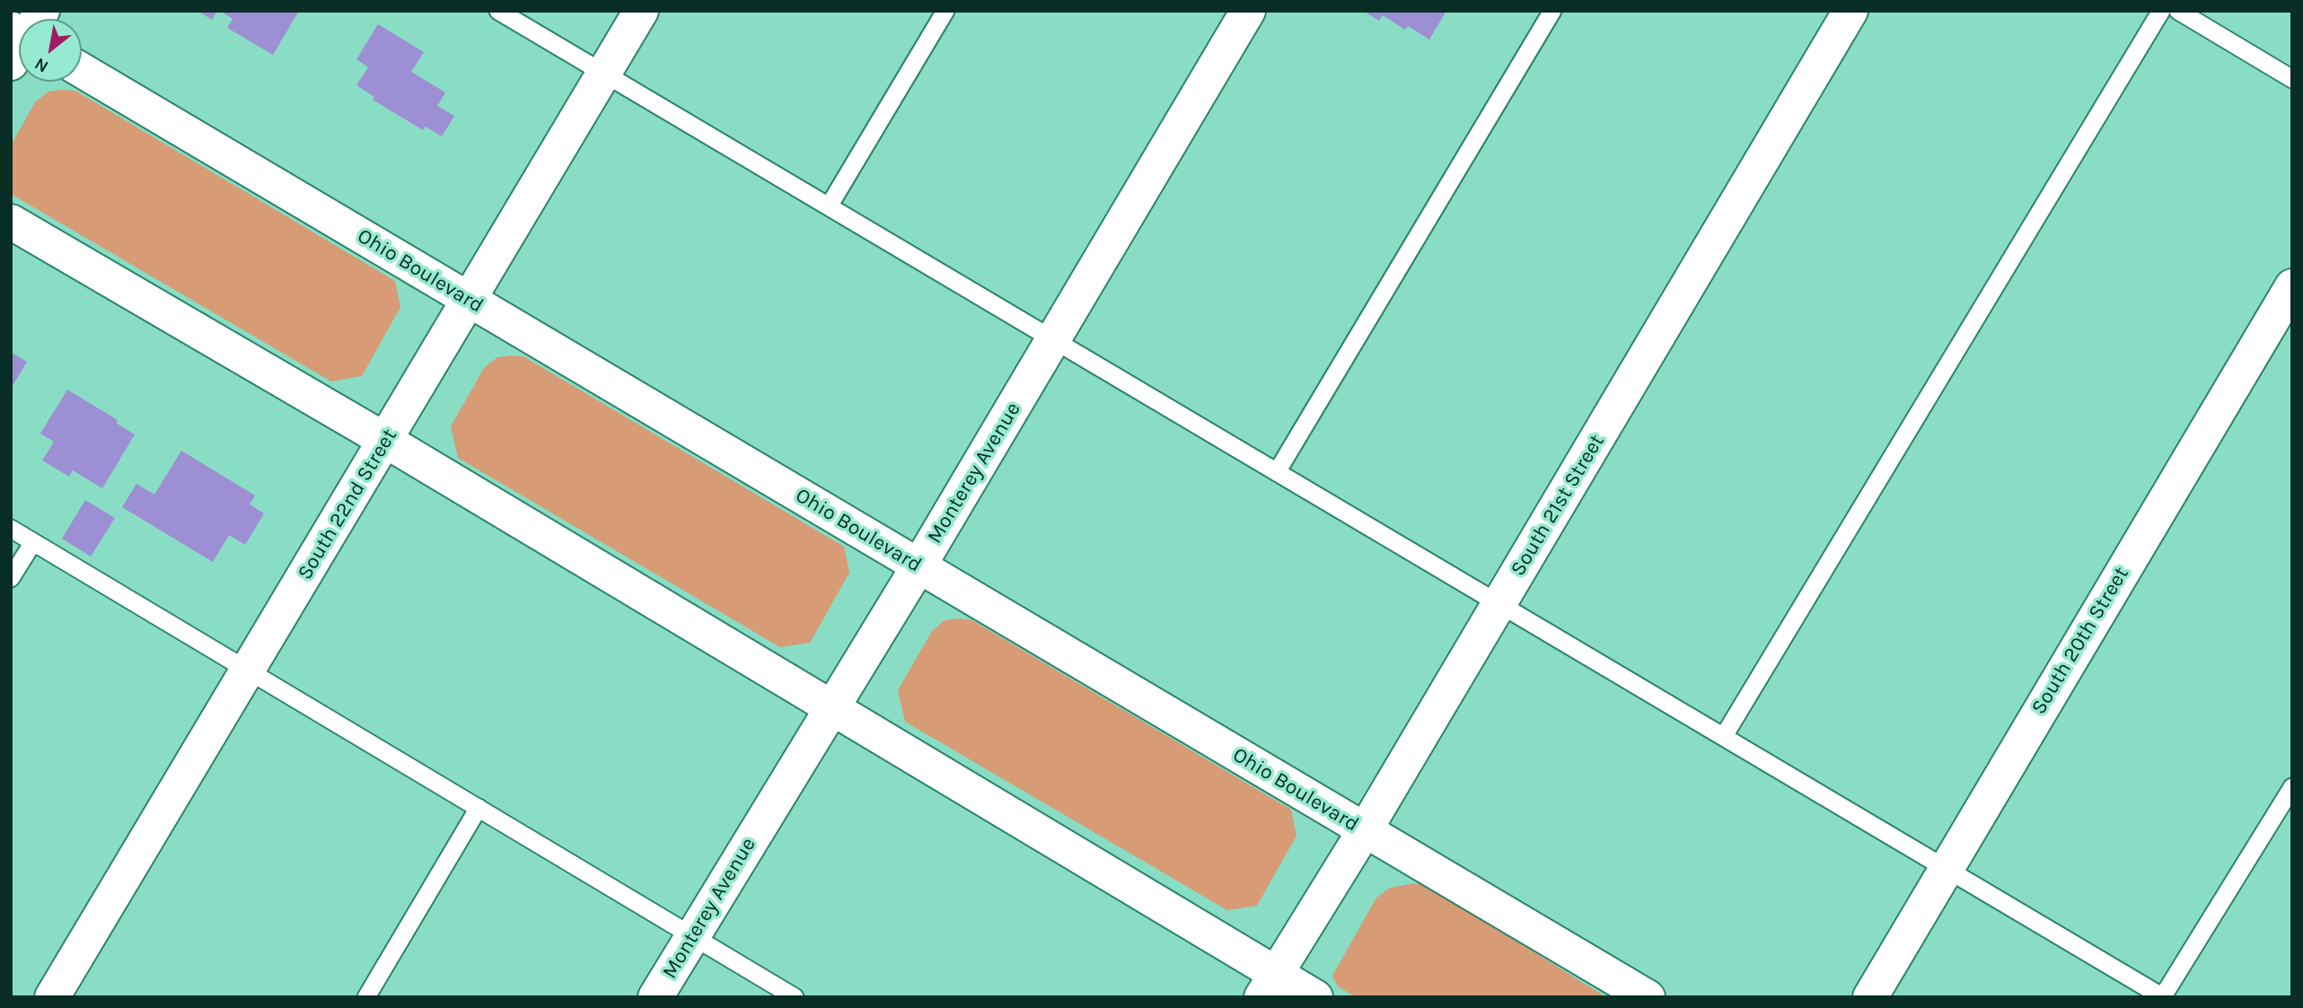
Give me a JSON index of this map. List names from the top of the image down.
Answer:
{
  "streets": {
    "street": [
      "Ohio Boulevard",
      "Monterey Avenue",
      "South 22nd Street",
      "South 21st Street",
      "South 20th Street"
    ]
  },
  "crossings": [
    ["Ohio Boulevard", "Monterey Avenue"],
    ["Ohio Boulevard", "South 22nd Street"],
    ["Ohio Boulevard", "South 21st Street"]
  ],
  "north": "bottom left"
}
